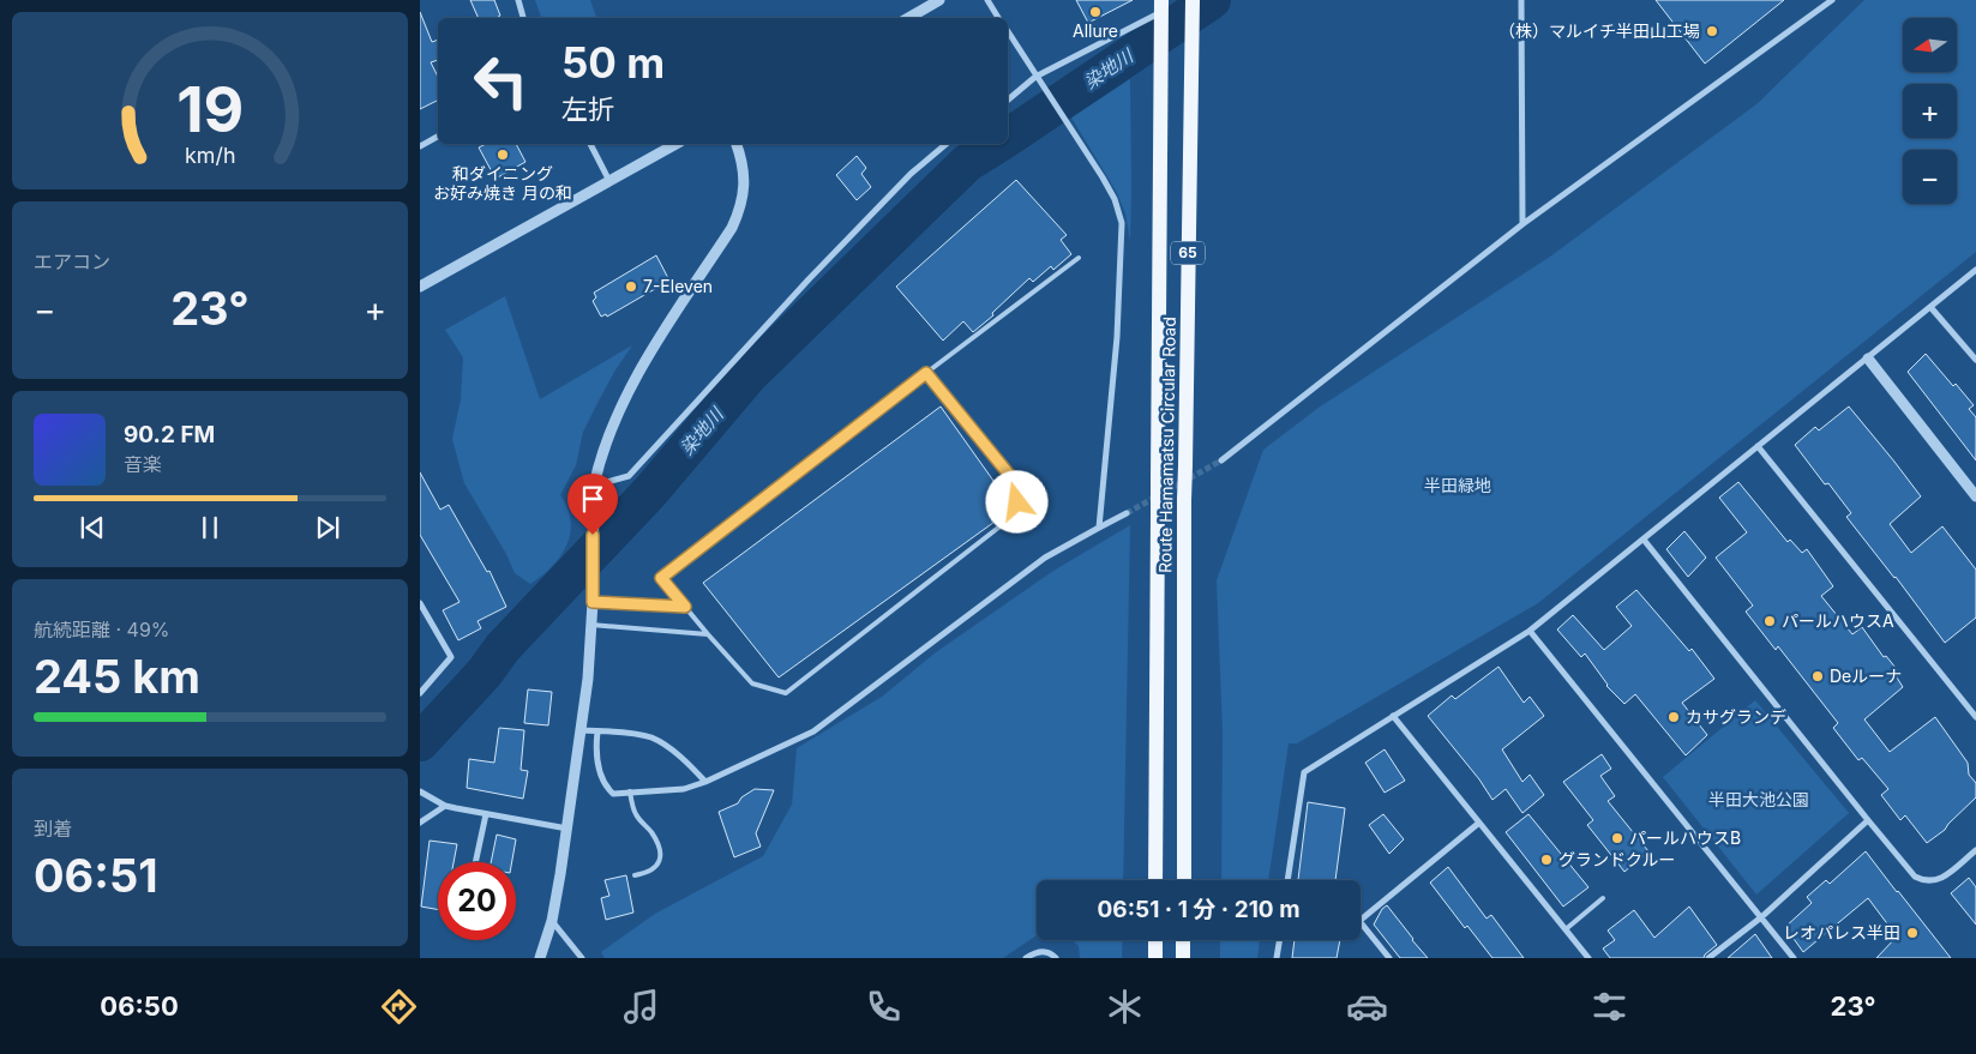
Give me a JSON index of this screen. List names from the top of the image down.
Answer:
{
  "streets": {
    "main road": ["65", "Route Hamamatsu Circular Road"]
  },
  "water": ["染地川"],
  "parks": ["半田緑地", "半田大池公園"],
  "places": [
    "Allure",
    "（株）マルイチ半田山工場",
    "和ダイニング お好み焼き 月の和",
    "7-Eleven",
    "パールハウスA",
    "Deルーナ",
    "カサグランデ",
    "パールハウスB",
    "グランドクルー",
    "レオパレス半田"
  ],
  "north": "left",
  "page": {
    "map_buttons": ["+", "−"],
    "turn": ["50 m", "左折"],
    "tile": [
      "エアコン",
      ["航続距離 · 49%", "245 km"],
      ["到着", "06:51"]
    ],
    "heat": ["−", "23°", "+"],
    "song": ["90.2 FM", "音楽"],
    "limit": "20",
    "trip": "06:51 · 1 分 · 210 m",
    "tabs": ["06:50", "23°"],
    "gauge": ["19", "km/h"]
  }
}
